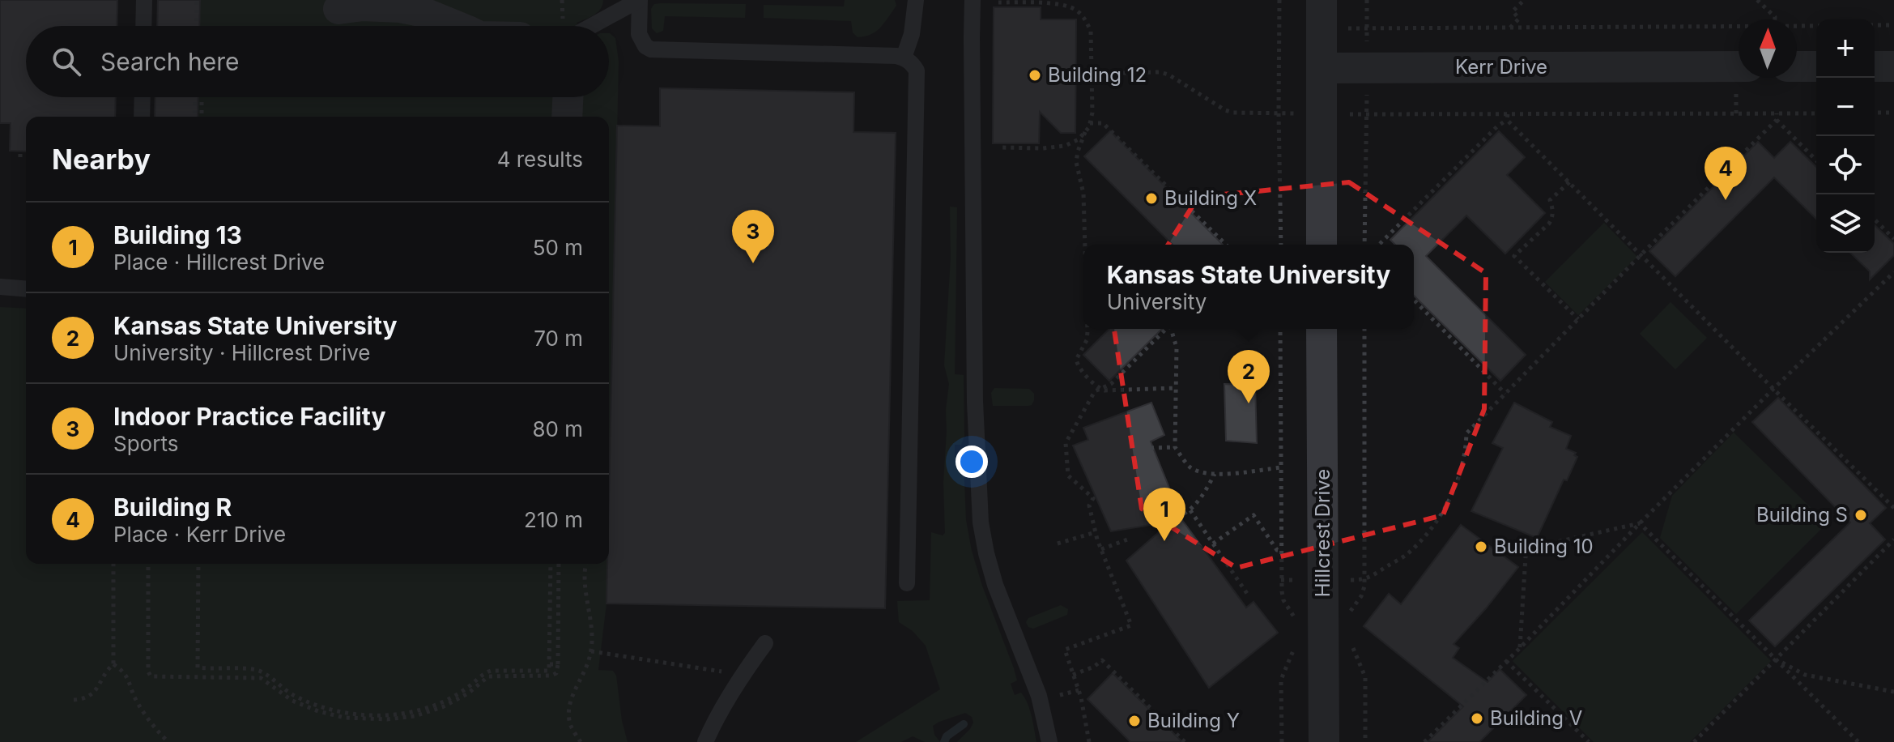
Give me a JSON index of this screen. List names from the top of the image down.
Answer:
{
  "streets": {
    "street": ["Kerr Drive", "Hillcrest Drive"]
  },
  "places": [
    "Building 12",
    "Building X",
    "Building S",
    "Building 10",
    "Building V",
    "Building Y"
  ],
  "north": "top",
  "page": {
    "map_buttons": ["+", "−"],
    "search": "Search here",
    "heading": ["Nearby", "4 results"],
    "pins": [
      "4",
      "3",
      "2",
      "1"
    ],
    "list": [
      {
        "mark": "1",
        "name": "Building 13",
        "note": "Place · Hillcrest Drive",
        "value": "50 m"
      },
      {
        "mark": "2",
        "name": "Kansas State University",
        "note": "University · Hillcrest Drive",
        "value": "70 m"
      },
      {
        "mark": "3",
        "name": "Indoor Practice Facility",
        "note": "Sports",
        "value": "80 m"
      },
      {
        "mark": "4",
        "name": "Building R",
        "note": "Place · Kerr Drive",
        "value": "210 m"
      }
    ],
    "popup": ["Kansas State University", "University"]
  }
}
